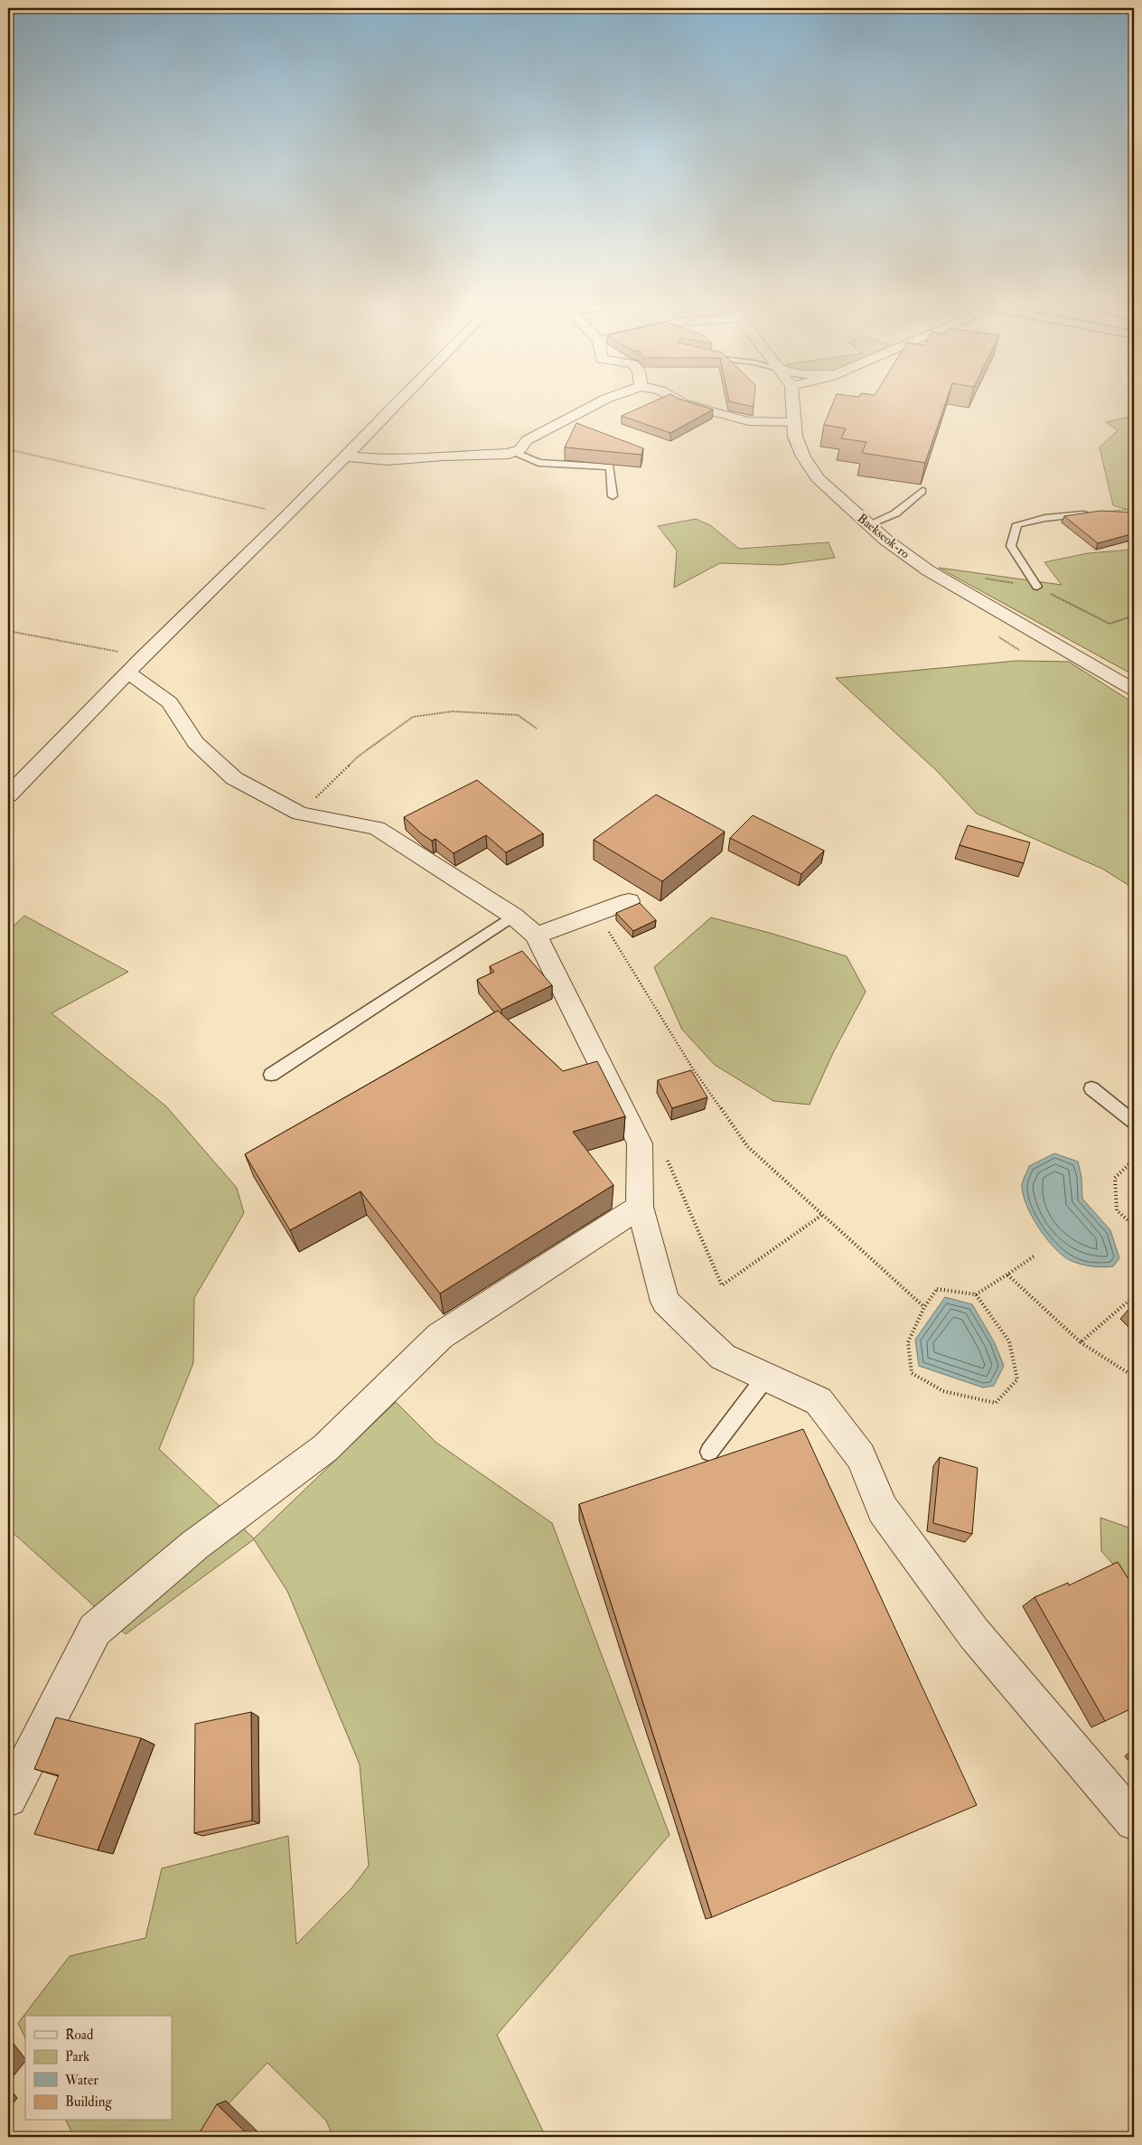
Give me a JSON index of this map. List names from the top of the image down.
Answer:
{
  "streets": {
    "street": ["Baekseok-ro"]
  },
  "legend": [
    "Road",
    "Park",
    "Water",
    "Building"
  ]
}
